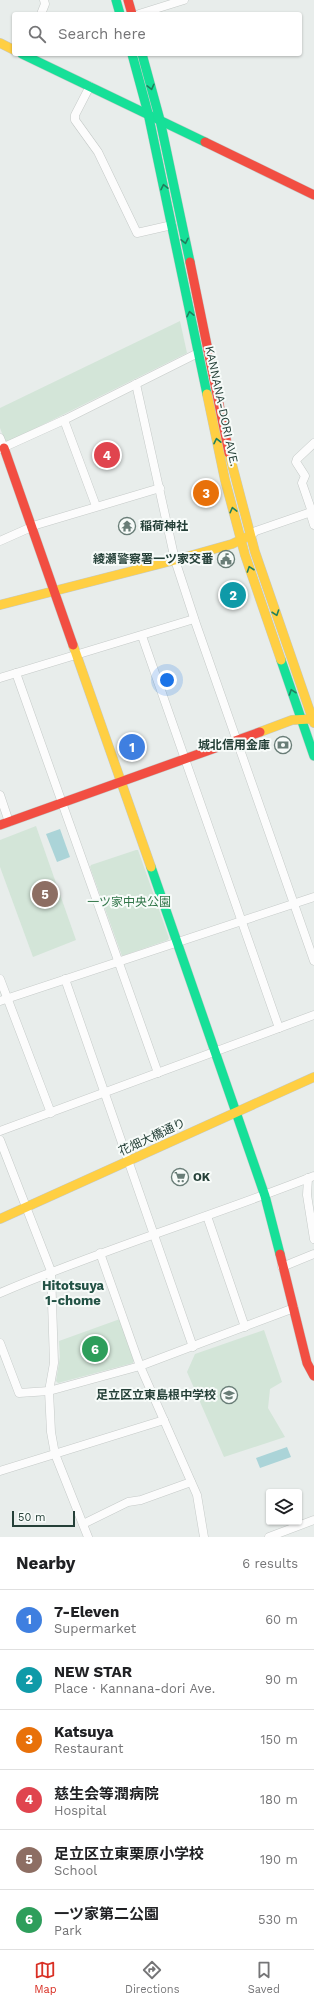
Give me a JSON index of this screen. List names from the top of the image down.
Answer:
{
  "streets": {
    "street": ["KANNANA-DORI AVE.", "花畑大橋通り"]
  },
  "districts": ["Hitotsuya 1-chome"],
  "parks": ["一ツ家中央公園"],
  "places": {
    "temple": ["稲荷神社"],
    "public building": ["綾瀬警察署一ツ家交番"],
    "bank": ["城北信用金庫"],
    "supermarket": ["OK"],
    "school or university": ["足立区立東島根中学校"]
  },
  "scale_bar": "50 m",
  "page": {
    "search": "Search here",
    "pins": [
      "4",
      "3",
      "2",
      "1",
      "5",
      "6"
    ],
    "scale": "50 m",
    "heading": ["Nearby", "6 results"],
    "list": [
      {
        "mark": "1",
        "name": "7-Eleven",
        "note": "Supermarket",
        "value": "60 m"
      },
      {
        "mark": "2",
        "name": "NEW STAR",
        "note": "Place · Kannana-dori Ave.",
        "value": "90 m"
      },
      {
        "mark": "3",
        "name": "Katsuya",
        "note": "Restaurant",
        "value": "150 m"
      },
      {
        "mark": "4",
        "name": "慈生会等潤病院",
        "note": "Hospital",
        "value": "180 m"
      },
      {
        "mark": "5",
        "name": "足立区立東栗原小学校",
        "note": "School",
        "value": "190 m"
      },
      {
        "mark": "6",
        "name": "一ツ家第二公園",
        "note": "Park",
        "value": "530 m"
      }
    ],
    "nav": ["Map", "Directions", "Saved"]
  }
}
